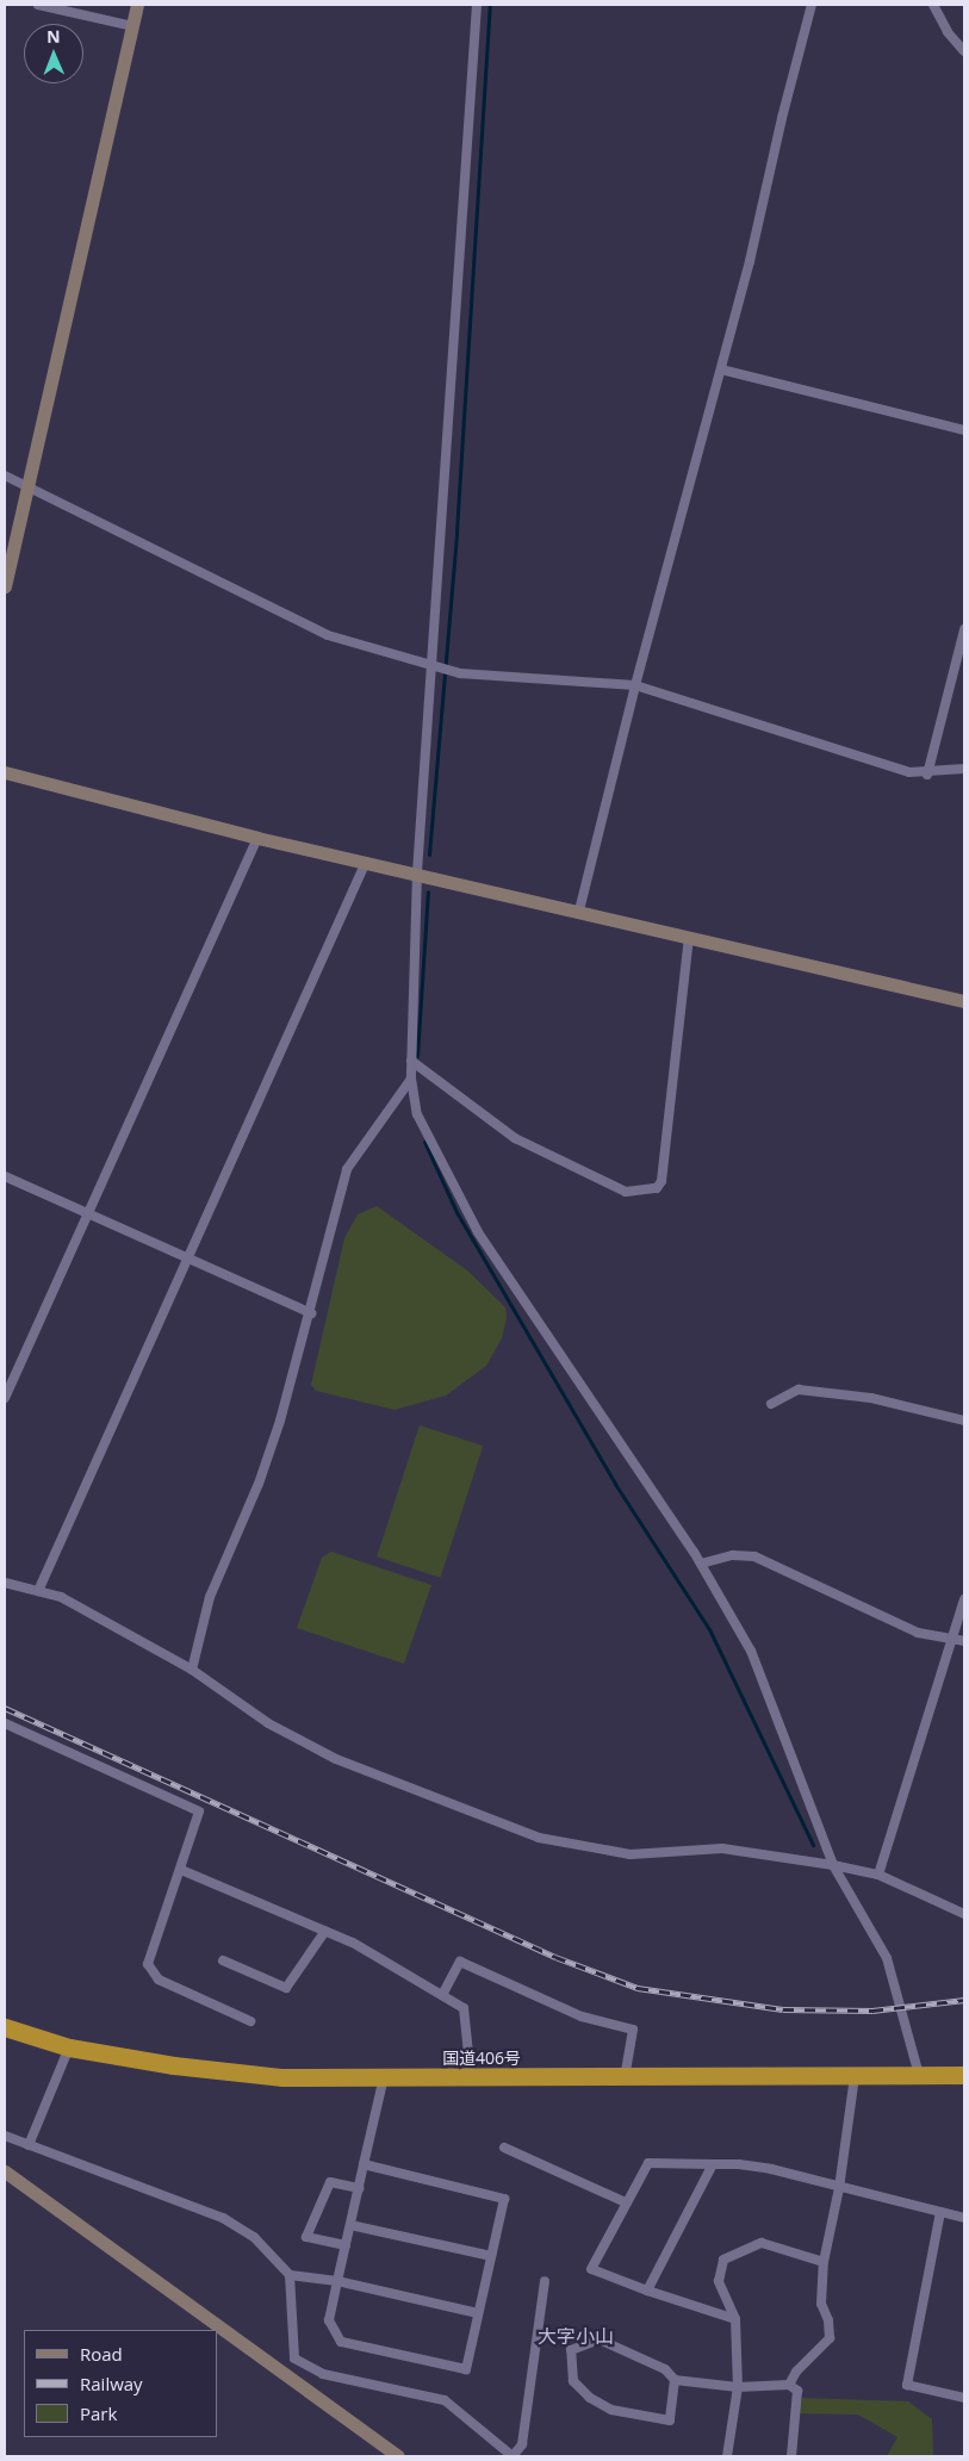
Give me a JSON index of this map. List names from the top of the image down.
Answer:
{
  "streets": {
    "highway": ["国道406号"]
  },
  "districts": ["大字小山"],
  "legend": ["Road", "Railway", "Park"],
  "north": "top"
}
